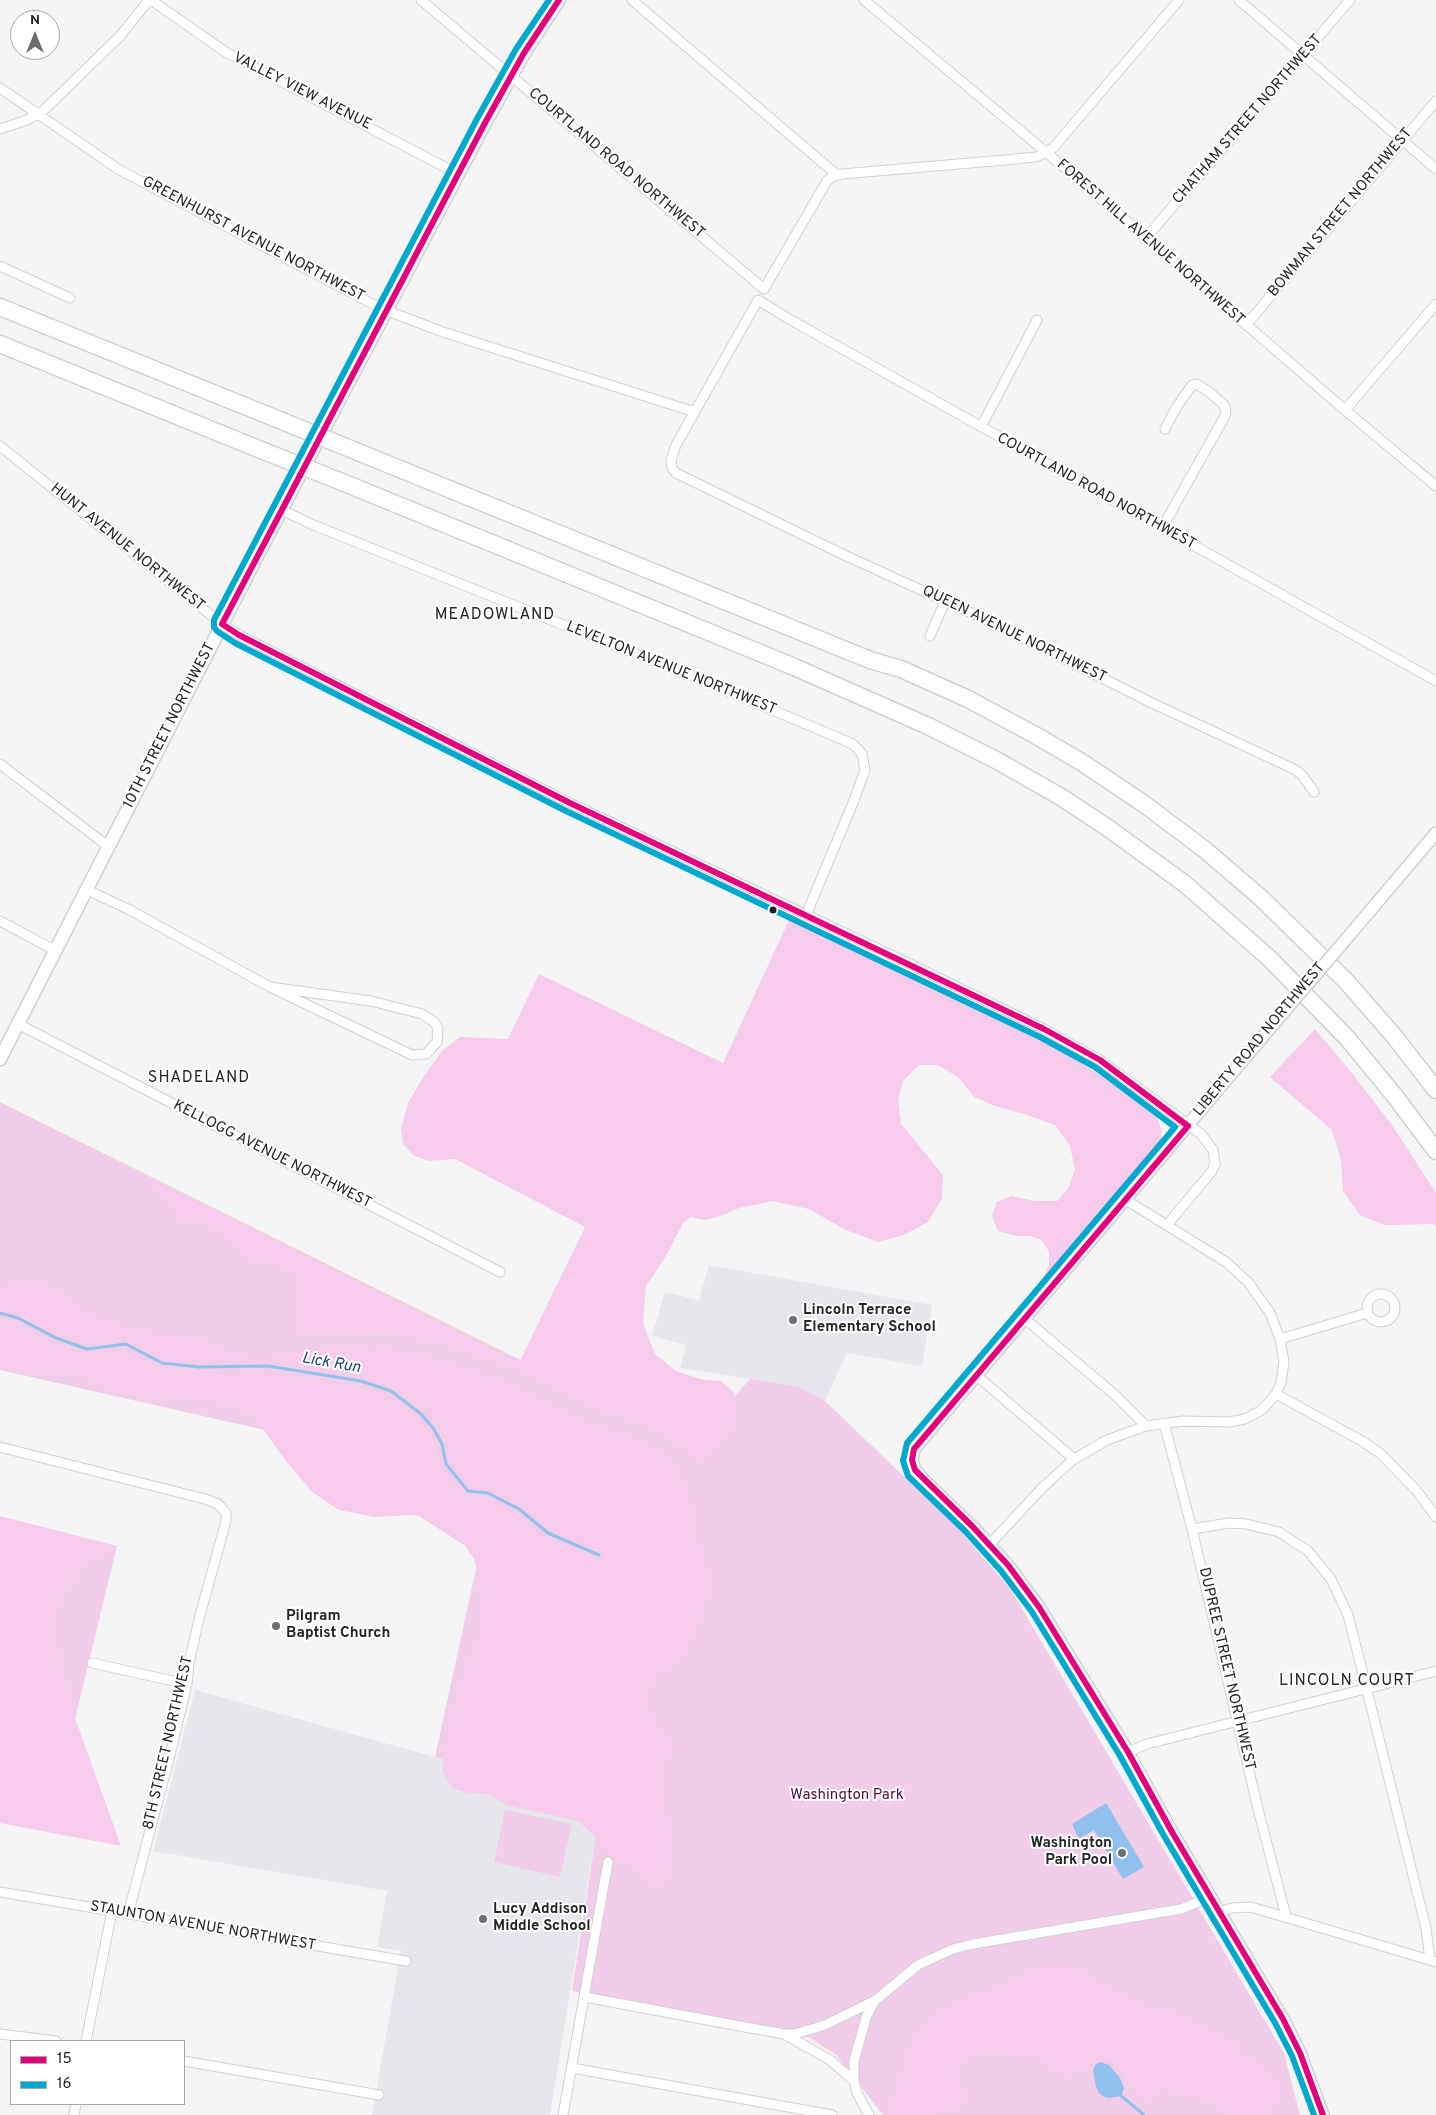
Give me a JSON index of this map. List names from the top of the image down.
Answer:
{
  "streets": {
    "main road": ["10TH STREET NORTHWEST"],
    "street": [
      "VALLEY VIEW AVENUE",
      "CHATHAM STREET NORTHWEST",
      "COURTLAND ROAD NORTHWEST",
      "BOWMAN STREET NORTHWEST",
      "GREENHURST AVENUE NORTHWEST",
      "FOREST HILL AVENUE NORTHWEST",
      "HUNT AVENUE NORTHWEST",
      "QUEEN AVENUE NORTHWEST",
      "LEVELTON AVENUE NORTHWEST",
      "LIBERTY ROAD NORTHWEST",
      "KELLOGG AVENUE NORTHWEST",
      "DUPREE STREET NORTHWEST",
      "8TH STREET NORTHWEST",
      "STAUNTON AVENUE NORTHWEST"
    ]
  },
  "crossings": [
    ["VALLEY VIEW AVENUE", "10TH STREET NORTHWEST"],
    ["CHATHAM STREET NORTHWEST", "FOREST HILL AVENUE NORTHWEST"],
    ["COURTLAND ROAD NORTHWEST", "GREENHURST AVENUE NORTHWEST"],
    ["COURTLAND ROAD NORTHWEST", "QUEEN AVENUE NORTHWEST"],
    ["COURTLAND ROAD NORTHWEST", "10TH STREET NORTHWEST"],
    ["BOWMAN STREET NORTHWEST", "FOREST HILL AVENUE NORTHWEST"],
    ["GREENHURST AVENUE NORTHWEST", "QUEEN AVENUE NORTHWEST"],
    ["GREENHURST AVENUE NORTHWEST", "10TH STREET NORTHWEST"],
    ["HUNT AVENUE NORTHWEST", "LEVELTON AVENUE NORTHWEST"],
    ["HUNT AVENUE NORTHWEST", "10TH STREET NORTHWEST"],
    ["HUNT AVENUE NORTHWEST", "LIBERTY ROAD NORTHWEST"],
    ["LEVELTON AVENUE NORTHWEST", "10TH STREET NORTHWEST"],
    ["10TH STREET NORTHWEST", "KELLOGG AVENUE NORTHWEST"],
    ["8TH STREET NORTHWEST", "STAUNTON AVENUE NORTHWEST"]
  ],
  "districts": ["MEADOWLAND", "SHADELAND", "LINCOLN COURT"],
  "water": ["Lick Run"],
  "parks": ["Washington Park"],
  "places": [
    "Lincoln Terrace Elementary School",
    "Pilgram Baptist Church",
    "Washington Park Pool",
    "Lucy Addison Middle School"
  ],
  "lines": ["transit line 15", "transit line 16"],
  "legend": ["15", "16"],
  "north": "top"
}
